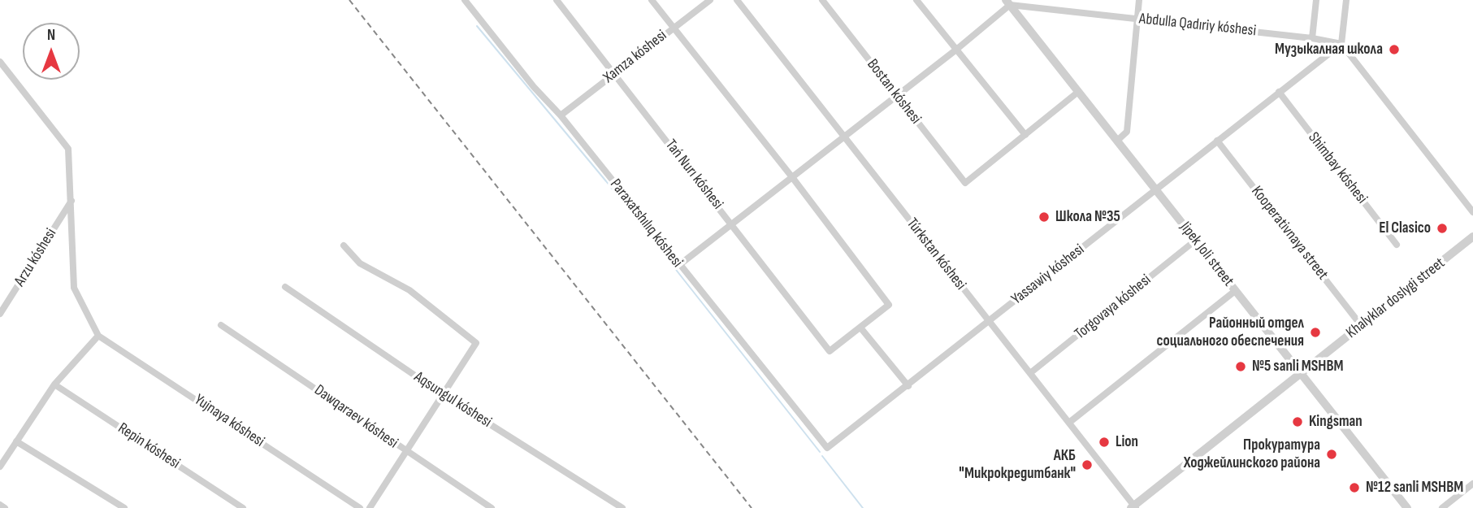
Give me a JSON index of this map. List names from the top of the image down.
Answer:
{
  "streets": {
    "street": [
      "Abdulla Qadıriy kóshesi",
      "Xamza kóshesi",
      "Bostan kóshesi",
      "Shimbay kóshesi",
      "Tań Nurı kóshesi",
      "Paraxatshılıq kóshesi",
      "Kooperativnaya street",
      "Túrkstan kóshesi",
      "Jipek Joli street",
      "Arzu kóshesi",
      "Yassawiy kóshesi",
      "Khalyklar doslygi street",
      "Torgovaya kóshesi",
      "Aqsungul kóshesi",
      "Dawqaraev kóshesi",
      "Yujnaya kóshesi",
      "Repin kóshesi"
    ]
  },
  "crossings": [
    ["Abdulla Qadıriy kóshesi", "Jipek Joli street"],
    ["Abdulla Qadıriy kóshesi", "Yassawiy kóshesi"],
    ["Xamza kóshesi", "Tań Nurı kóshesi"],
    ["Xamza kóshesi", "Paraxatshılıq kóshesi"],
    ["Shimbay kóshesi", "Yassawiy kóshesi"],
    ["Paraxatshılıq kóshesi", "Yassawiy kóshesi"],
    ["Kooperativnaya street", "Yassawiy kóshesi"],
    ["Kooperativnaya street", "Khalyklar doslygi street"],
    ["Túrkstan kóshesi", "Yassawiy kóshesi"],
    ["Túrkstan kóshesi", "Khalyklar doslygi street"],
    ["Túrkstan kóshesi", "Torgovaya kóshesi"],
    ["Jipek Joli street", "Yassawiy kóshesi"],
    ["Jipek Joli street", "Khalyklar doslygi street"],
    ["Jipek Joli street", "Torgovaya kóshesi"]
  ],
  "places": [
    "Музыкалная школа",
    "Школа №35",
    "El Clasico",
    "Районный отдел социального обеспечения",
    "№5 sanli MSHBM",
    "Kingsman",
    "Lion",
    "Прокуратура Ходжейлинского района",
    "АКБ \"Микрокредитбанк\"",
    "№12 sanli MSHBM"
  ],
  "north": "top"
}
